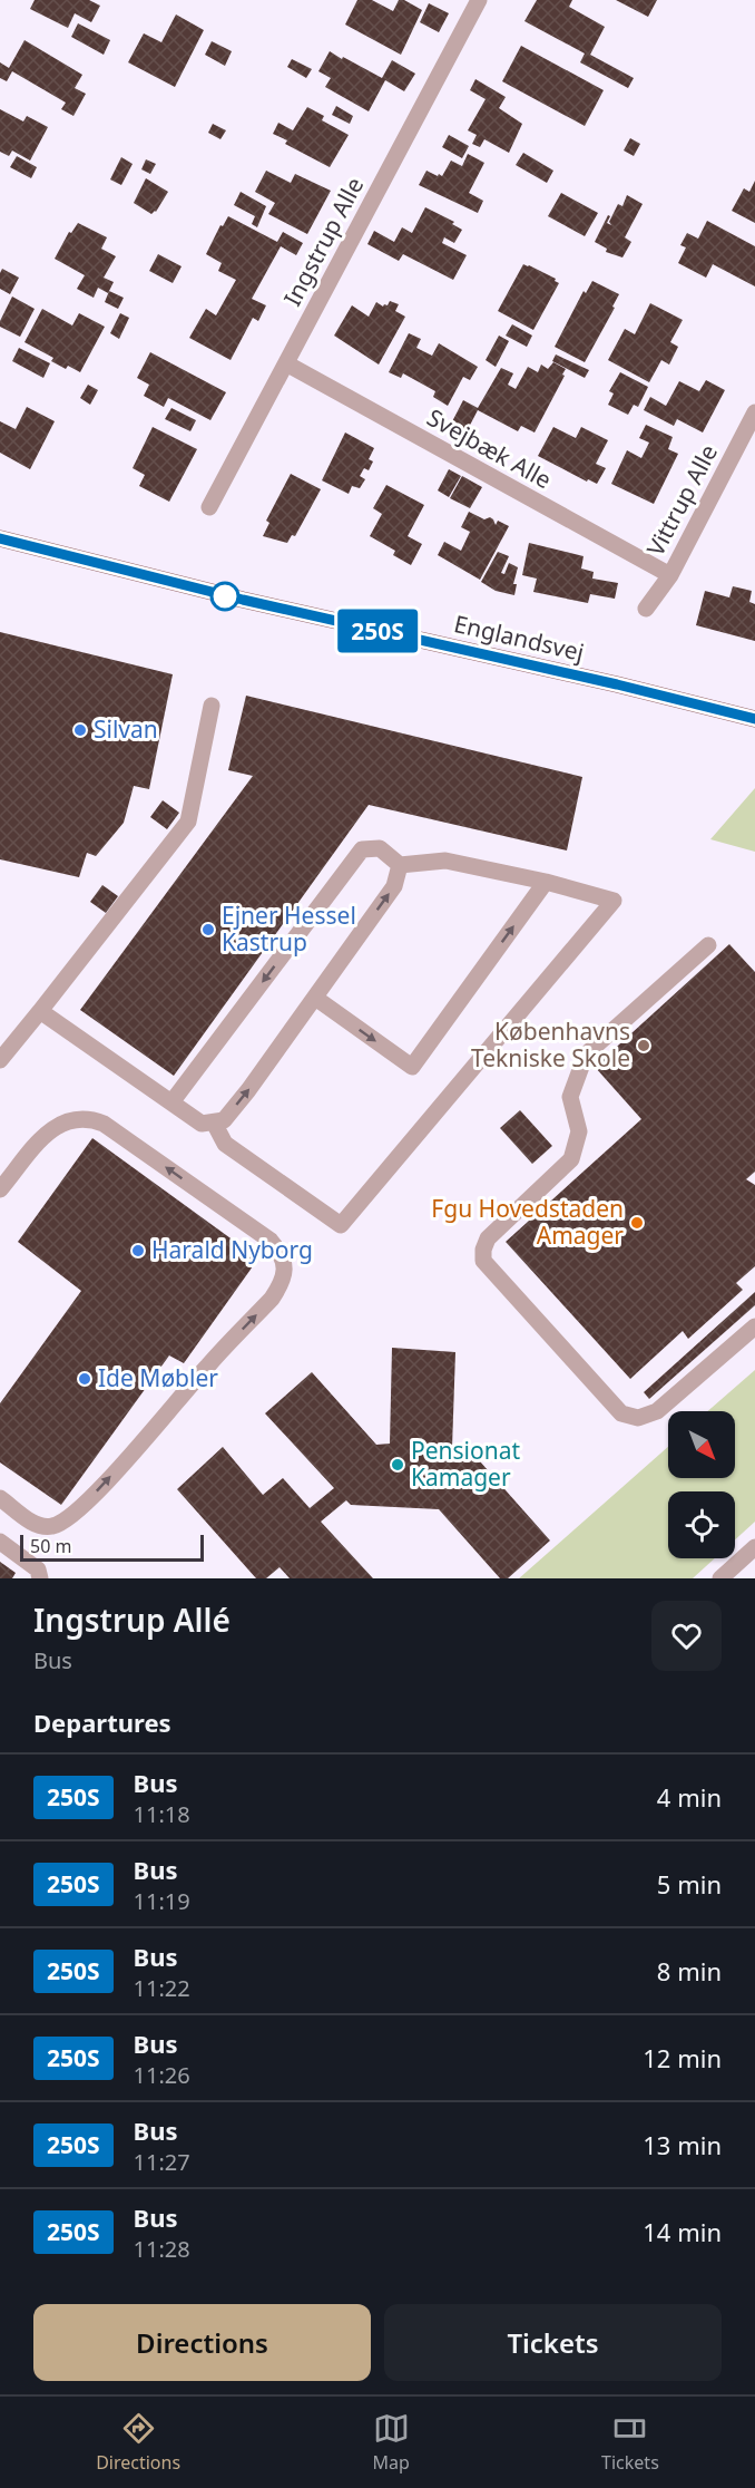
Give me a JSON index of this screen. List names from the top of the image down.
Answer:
{
  "streets": {
    "main road": ["Englandsvej"],
    "street": ["Ingstrup Alle", "Svejbæk Alle", "Vittrup Alle"]
  },
  "crossings": [
    ["Ingstrup Alle", "Svejbæk Alle"],
    ["Svejbæk Alle", "Vittrup Alle"]
  ],
  "places": [
    "Silvan",
    "Ejner Hessel Kastrup",
    "Københavns Tekniske Skole",
    "Fgu Hovedstaden Amager",
    "Harald Nyborg",
    "Ide Møbler",
    "Pensionat Kamager"
  ],
  "lines": ["bus line 250S"],
  "scale_bar": "50 m",
  "north": "bottom right",
  "page": {
    "on_map": "250S",
    "scale": "50 m",
    "heading": [
      ["Ingstrup Allé", "Bus"],
      "Departures"
    ],
    "list": [
      {
        "mark": "250S",
        "name": "Bus",
        "note": "11:18",
        "value": "4 min"
      },
      {
        "mark": "250S",
        "name": "Bus",
        "note": "11:19",
        "value": "5 min"
      },
      {
        "mark": "250S",
        "name": "Bus",
        "note": "11:22",
        "value": "8 min"
      },
      {
        "mark": "250S",
        "name": "Bus",
        "note": "11:26",
        "value": "12 min"
      },
      {
        "mark": "250S",
        "name": "Bus",
        "note": "11:27",
        "value": "13 min"
      },
      {
        "mark": "250S",
        "name": "Bus",
        "note": "11:28",
        "value": "14 min"
      }
    ],
    "buttons": ["Directions", "Tickets"],
    "tabs": ["Directions", "Map", "Tickets"]
  }
}
